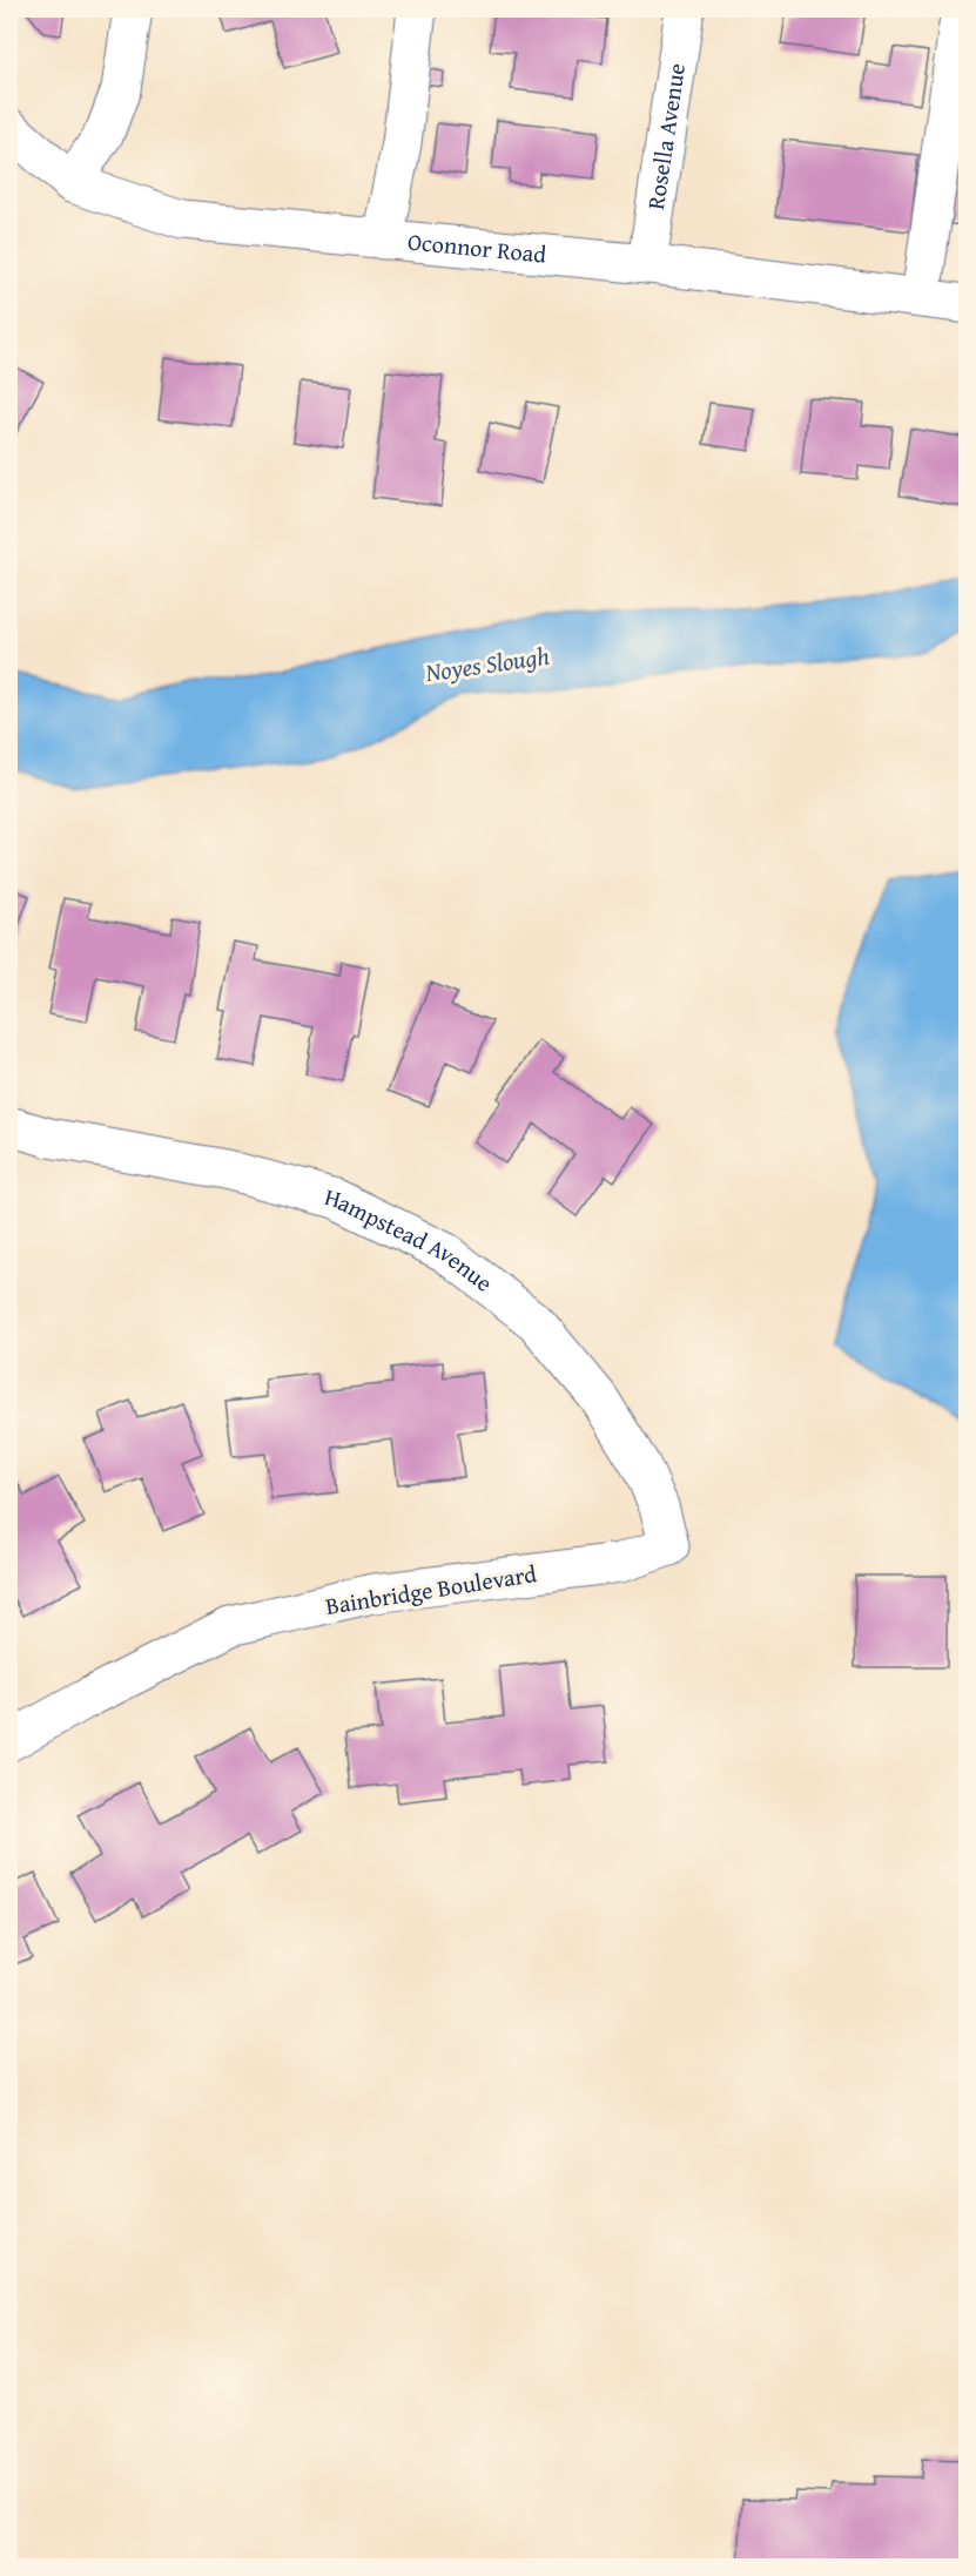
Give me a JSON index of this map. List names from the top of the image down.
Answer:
{
  "streets": {
    "street": [
      "Rosella Avenue",
      "Oconnor Road",
      "Hampstead Avenue",
      "Bainbridge Boulevard"
    ]
  },
  "crossings": [
    ["Rosella Avenue", "Oconnor Road"],
    ["Hampstead Avenue", "Bainbridge Boulevard"]
  ],
  "water": ["Noyes Slough"]
}
